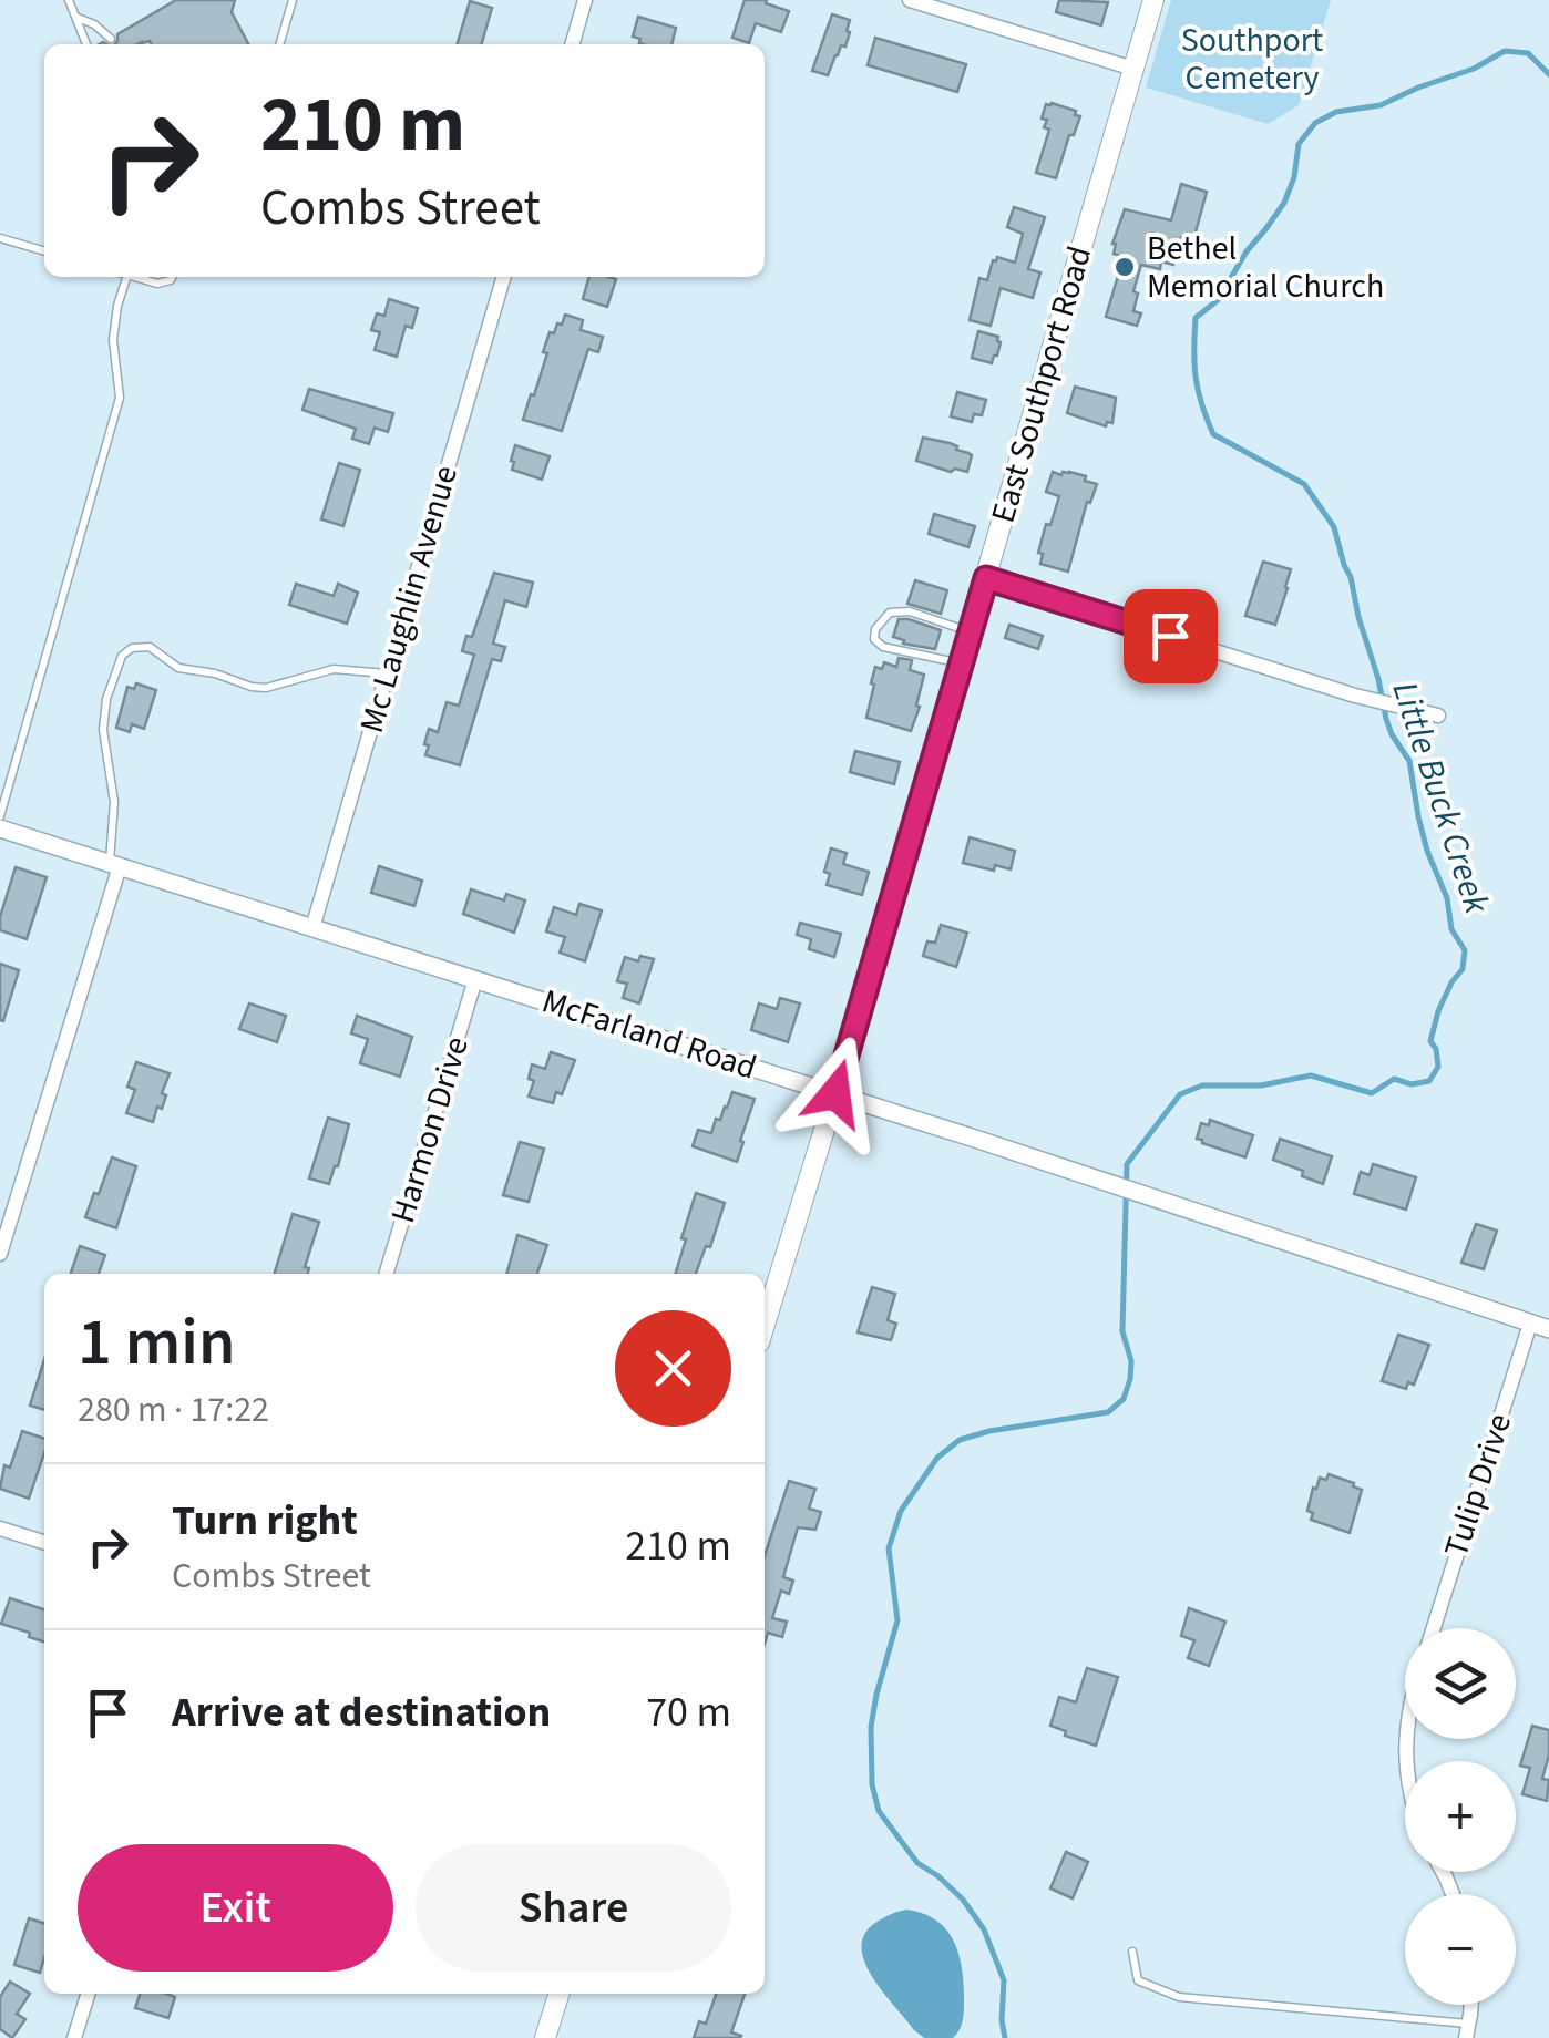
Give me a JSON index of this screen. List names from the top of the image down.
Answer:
{
  "streets": {
    "main road": ["East Southport Road"],
    "street": [
      "Mc Laughlin Avenue",
      "McFarland Road",
      "Harmon Drive",
      "Tulip Drive"
    ]
  },
  "crossings": [
    ["East Southport Road", "McFarland Road"],
    ["Mc Laughlin Avenue", "McFarland Road"],
    ["McFarland Road", "Harmon Drive"],
    ["McFarland Road", "Tulip Drive"]
  ],
  "water": ["Little Buck Creek"],
  "parks": ["Southport Cemetery"],
  "places": ["Bethel Memorial Church"],
  "page": {
    "turn": ["210 m", "Combs Street"],
    "heading": ["1 min", "280 m · 17:22"],
    "list": [
      {
        "name": "Turn right",
        "note": "Combs Street",
        "value": "210 m"
      },
      {
        "name": "Arrive at destination",
        "value": "70 m"
      }
    ],
    "map_buttons": ["+", "−"],
    "buttons": ["Exit", "Share"]
  }
}
